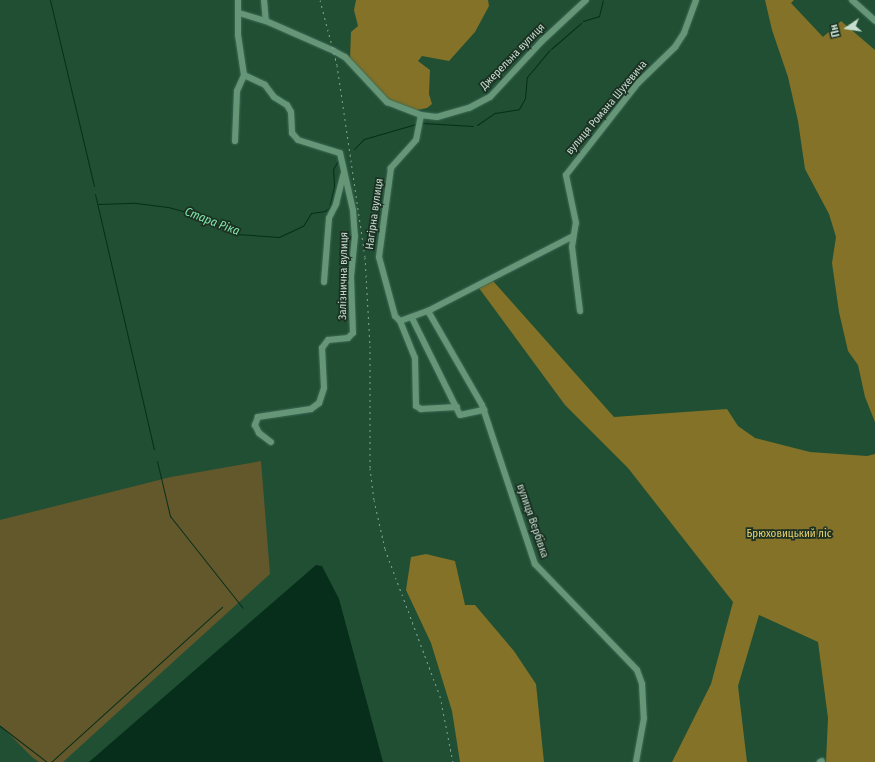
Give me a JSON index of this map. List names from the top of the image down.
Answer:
{
  "streets": {
    "street": [
      "Джерельна вулиця",
      "вулиця Романа Шухевича",
      "Нагірна вулиця",
      "Залізнична вулиця",
      "вулиця Вербівка"
    ]
  },
  "crossings": [
    ["Джерельна вулиця", "Нагірна вулиця"]
  ],
  "water": ["Стара Ріка"],
  "parks": ["Брюховицький ліс"],
  "north": "left"
}
